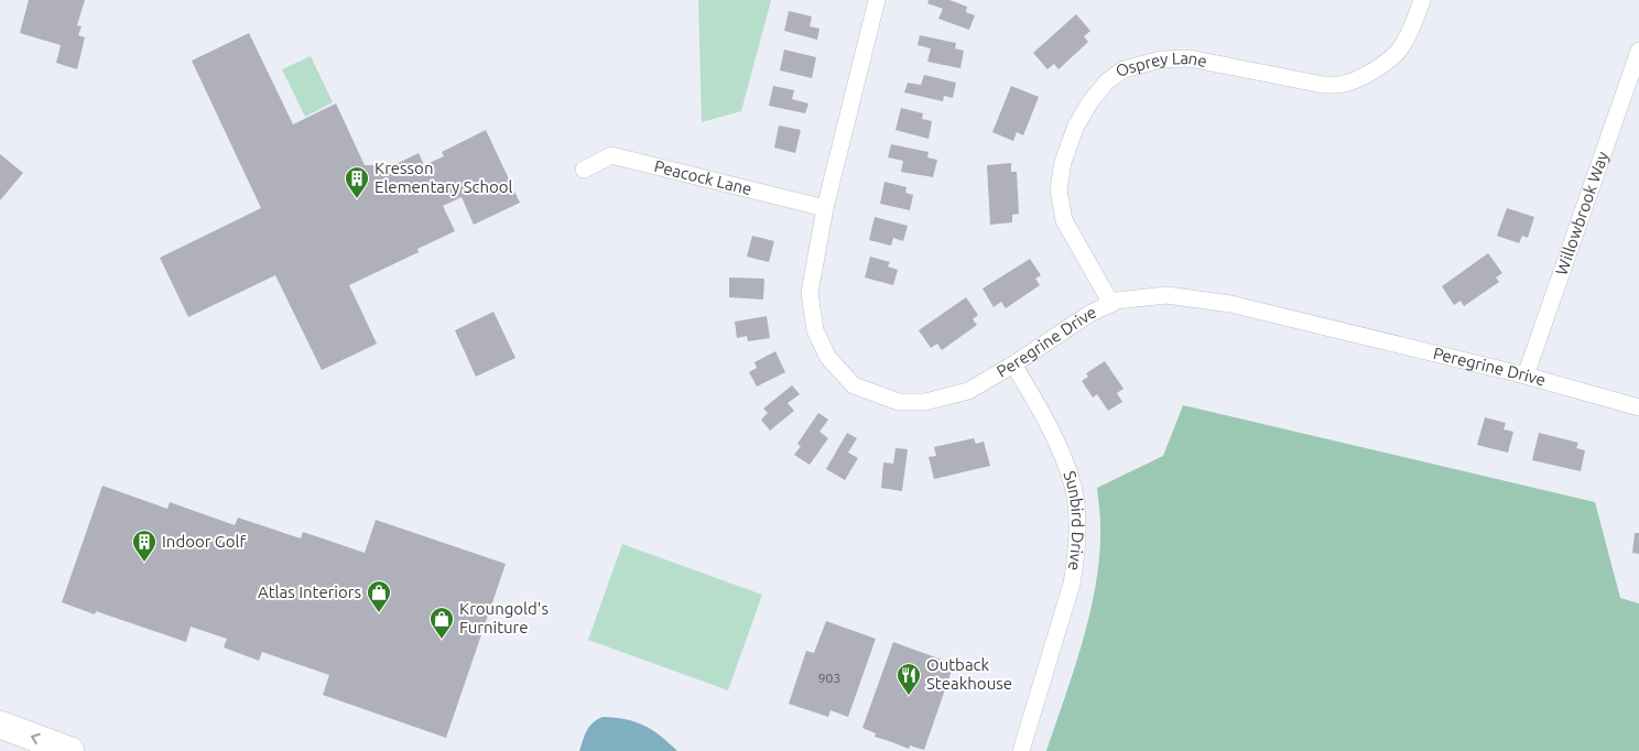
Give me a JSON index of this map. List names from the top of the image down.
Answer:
{
  "streets": {
    "street": [
      "Osprey Lane",
      "Peacock Lane",
      "Willowbrook Way",
      "Peregrine Drive",
      "Sunbird Drive"
    ]
  },
  "crossings": [
    ["Osprey Lane", "Peregrine Drive"],
    ["Peacock Lane", "Peregrine Drive"],
    ["Willowbrook Way", "Peregrine Drive"],
    ["Peregrine Drive", "Sunbird Drive"]
  ],
  "places": {
    "building": ["Kresson Elementary School", "Indoor Golf"],
    "shop": ["Atlas Interiors", "Kroungold's Furniture"],
    "restaurant": ["Outback Steakhouse"]
  },
  "house_numbers": ["903"]
}
